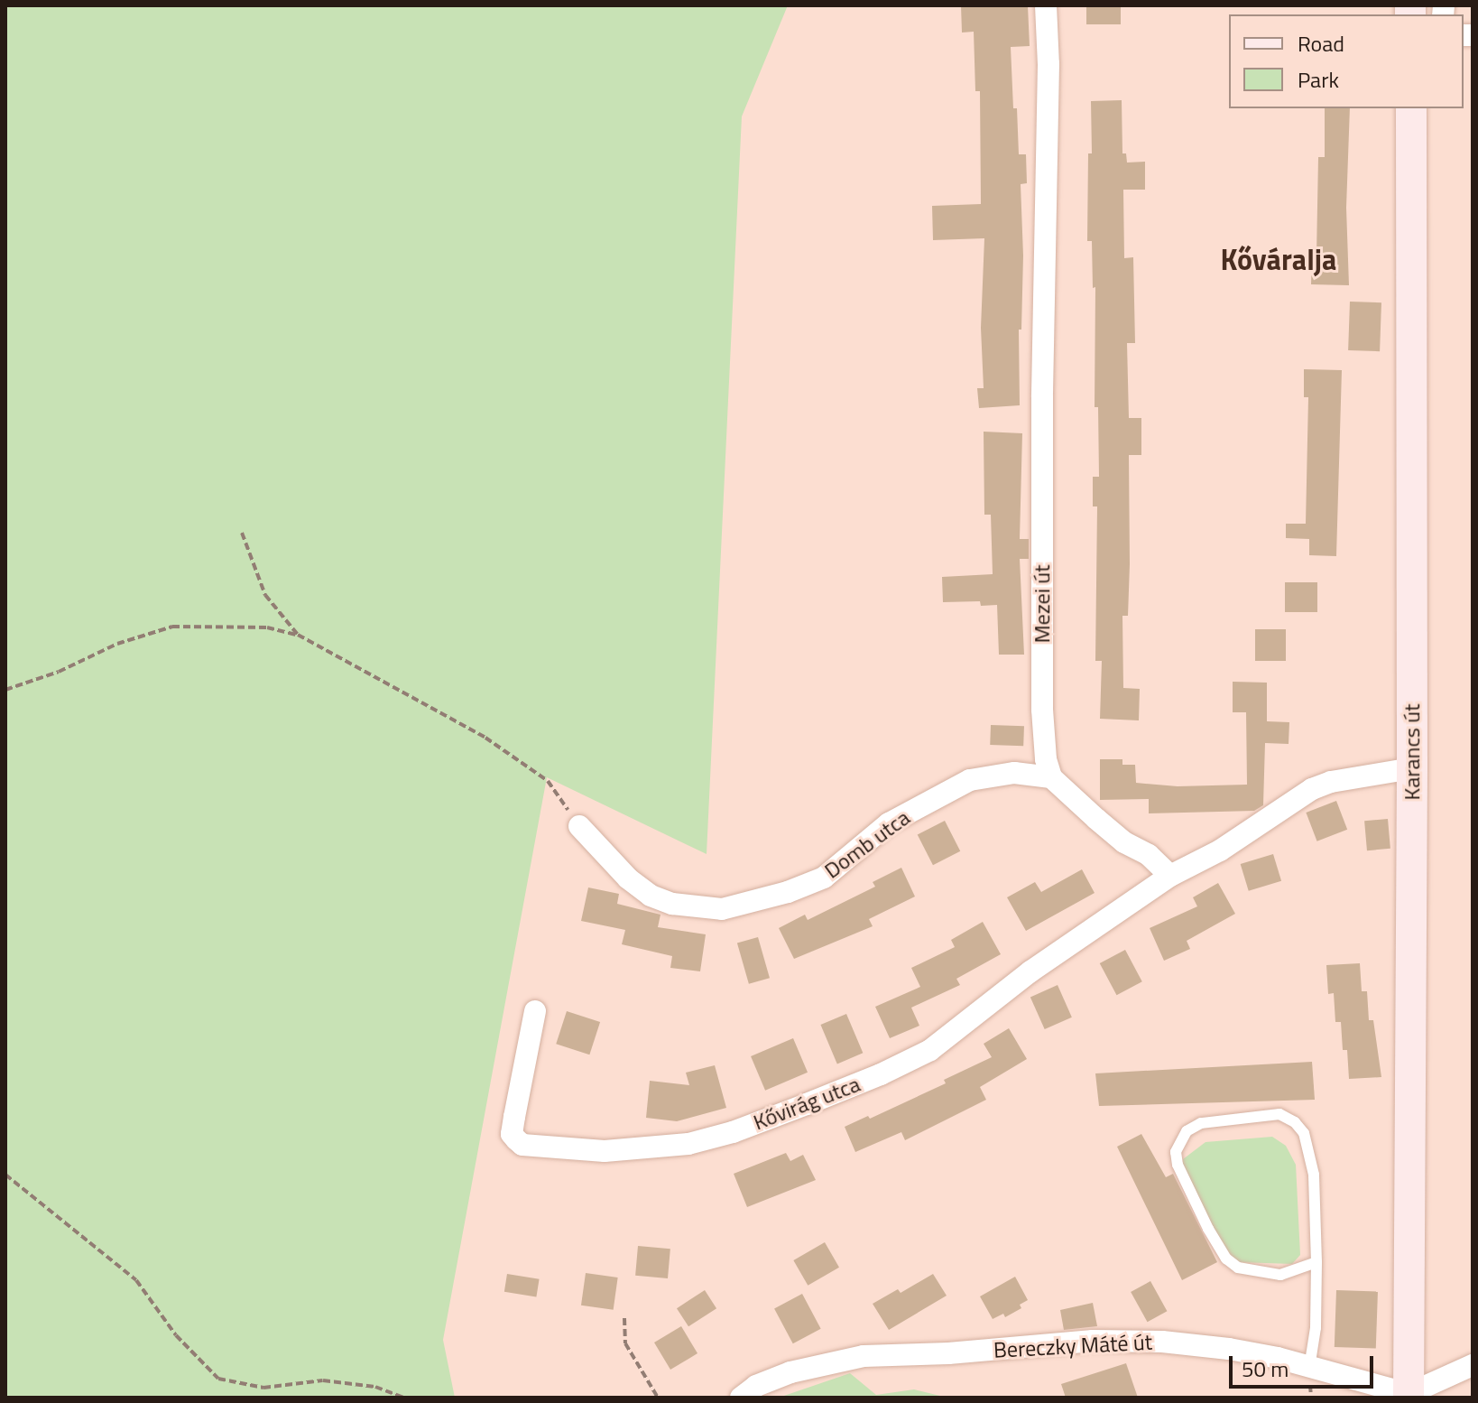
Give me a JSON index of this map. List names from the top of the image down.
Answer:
{
  "streets": {
    "main road": ["Karancs út"],
    "street": [
      "Mezei út",
      "Domb utca",
      "Kővirág utca",
      "Bereczky Máté út"
    ]
  },
  "crossings": [
    ["Mezei út", "Domb utca"],
    ["Karancs út", "Bereczky Máté út"]
  ],
  "districts": ["Kőváralja"],
  "legend": ["Road", "Park"],
  "scale_bar": "50 m"
}
